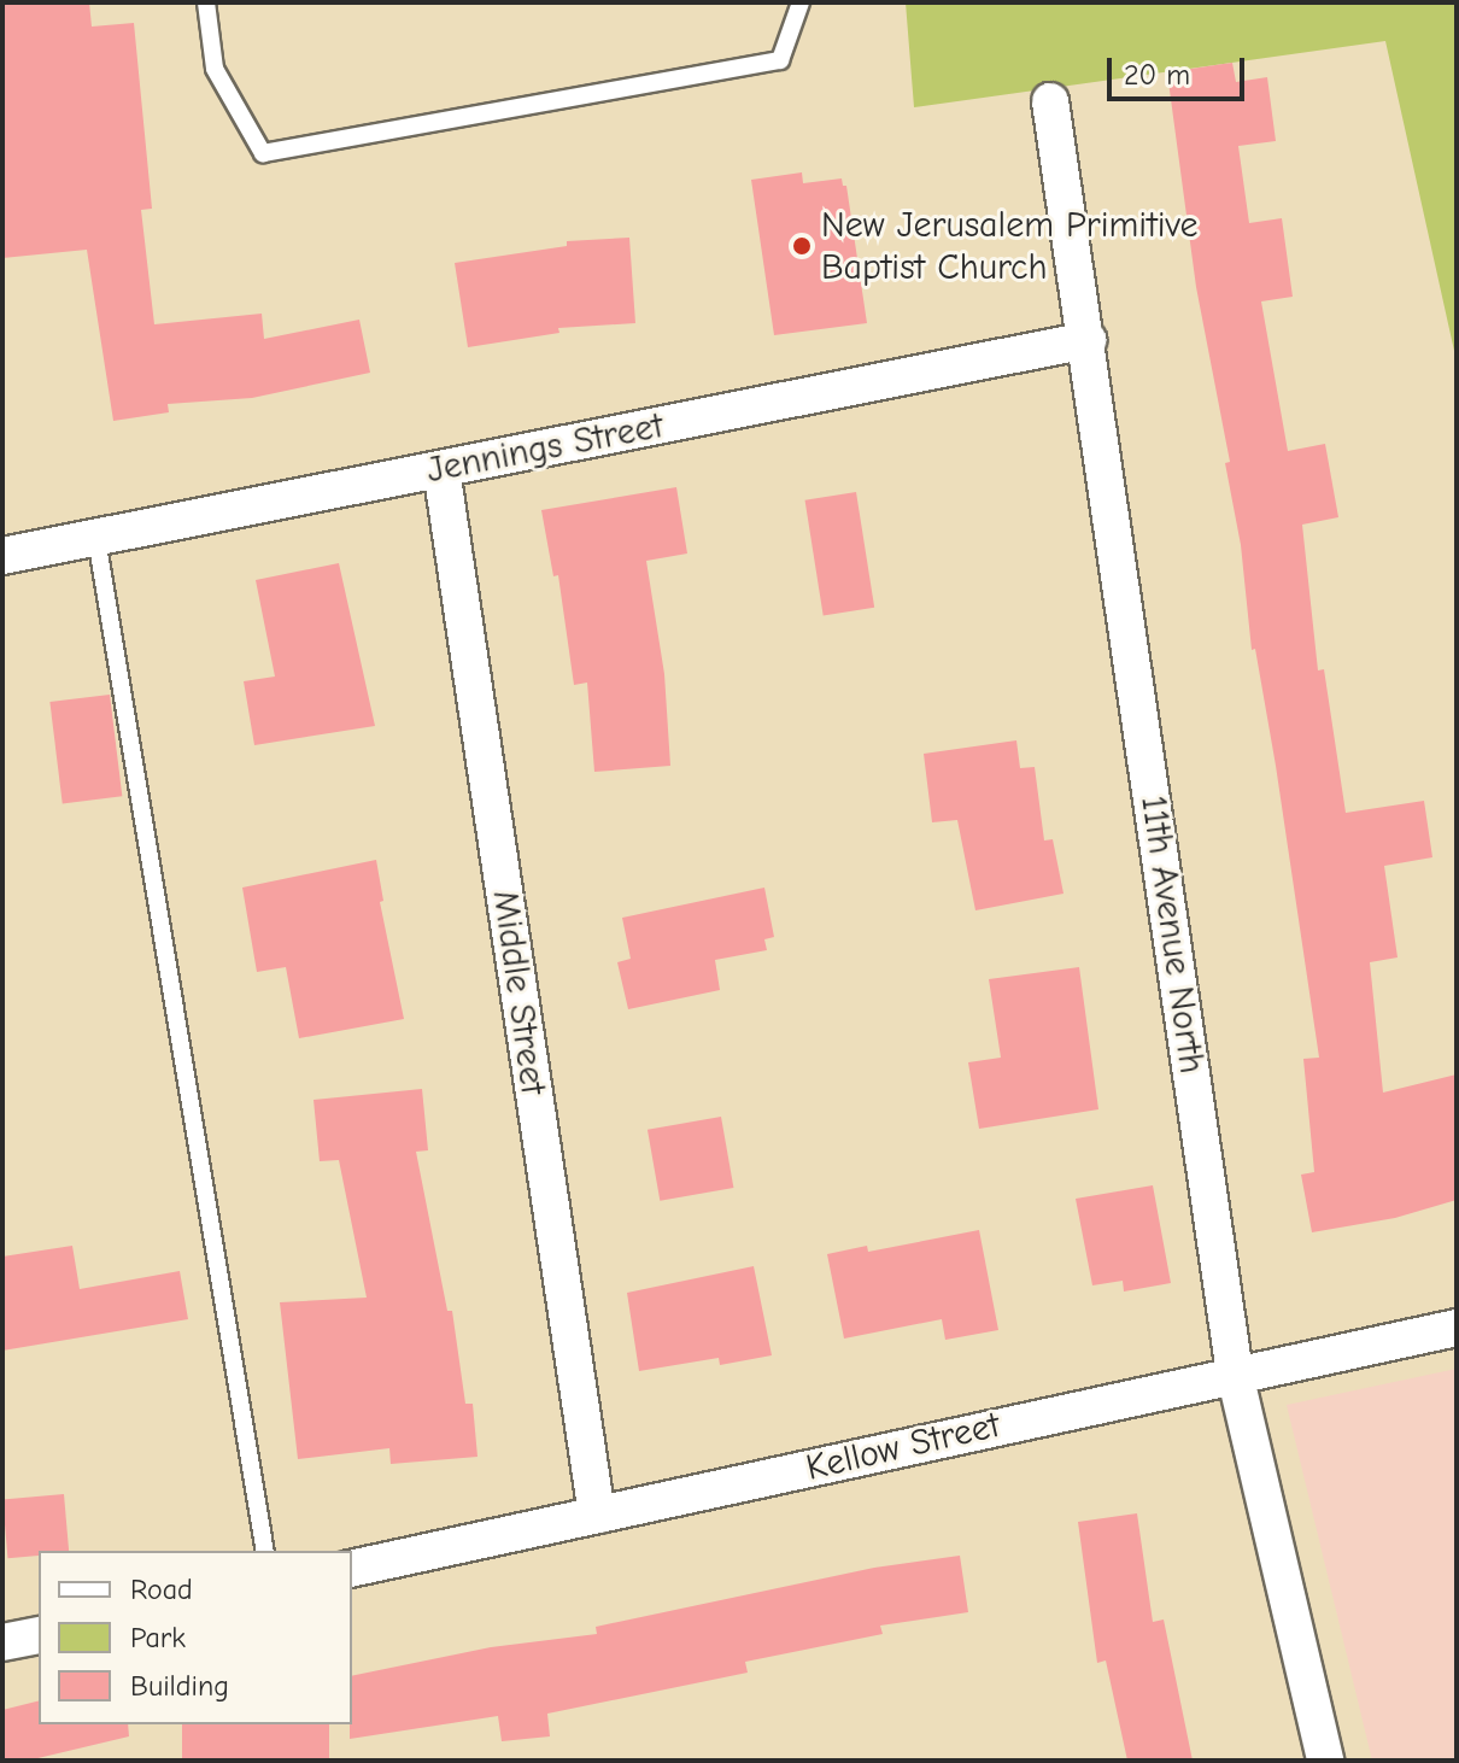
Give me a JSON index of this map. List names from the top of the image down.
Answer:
{
  "streets": {
    "street": [
      "Jennings Street",
      "11th Avenue North",
      "Middle Street",
      "Kellow Street"
    ]
  },
  "crossings": [
    ["Jennings Street", "11th Avenue North"],
    ["Jennings Street", "Middle Street"],
    ["11th Avenue North", "Kellow Street"],
    ["Middle Street", "Kellow Street"]
  ],
  "places": ["New Jerusalem Primitive Baptist Church"],
  "legend": ["Road", "Park", "Building"],
  "scale_bar": "20 m"
}
